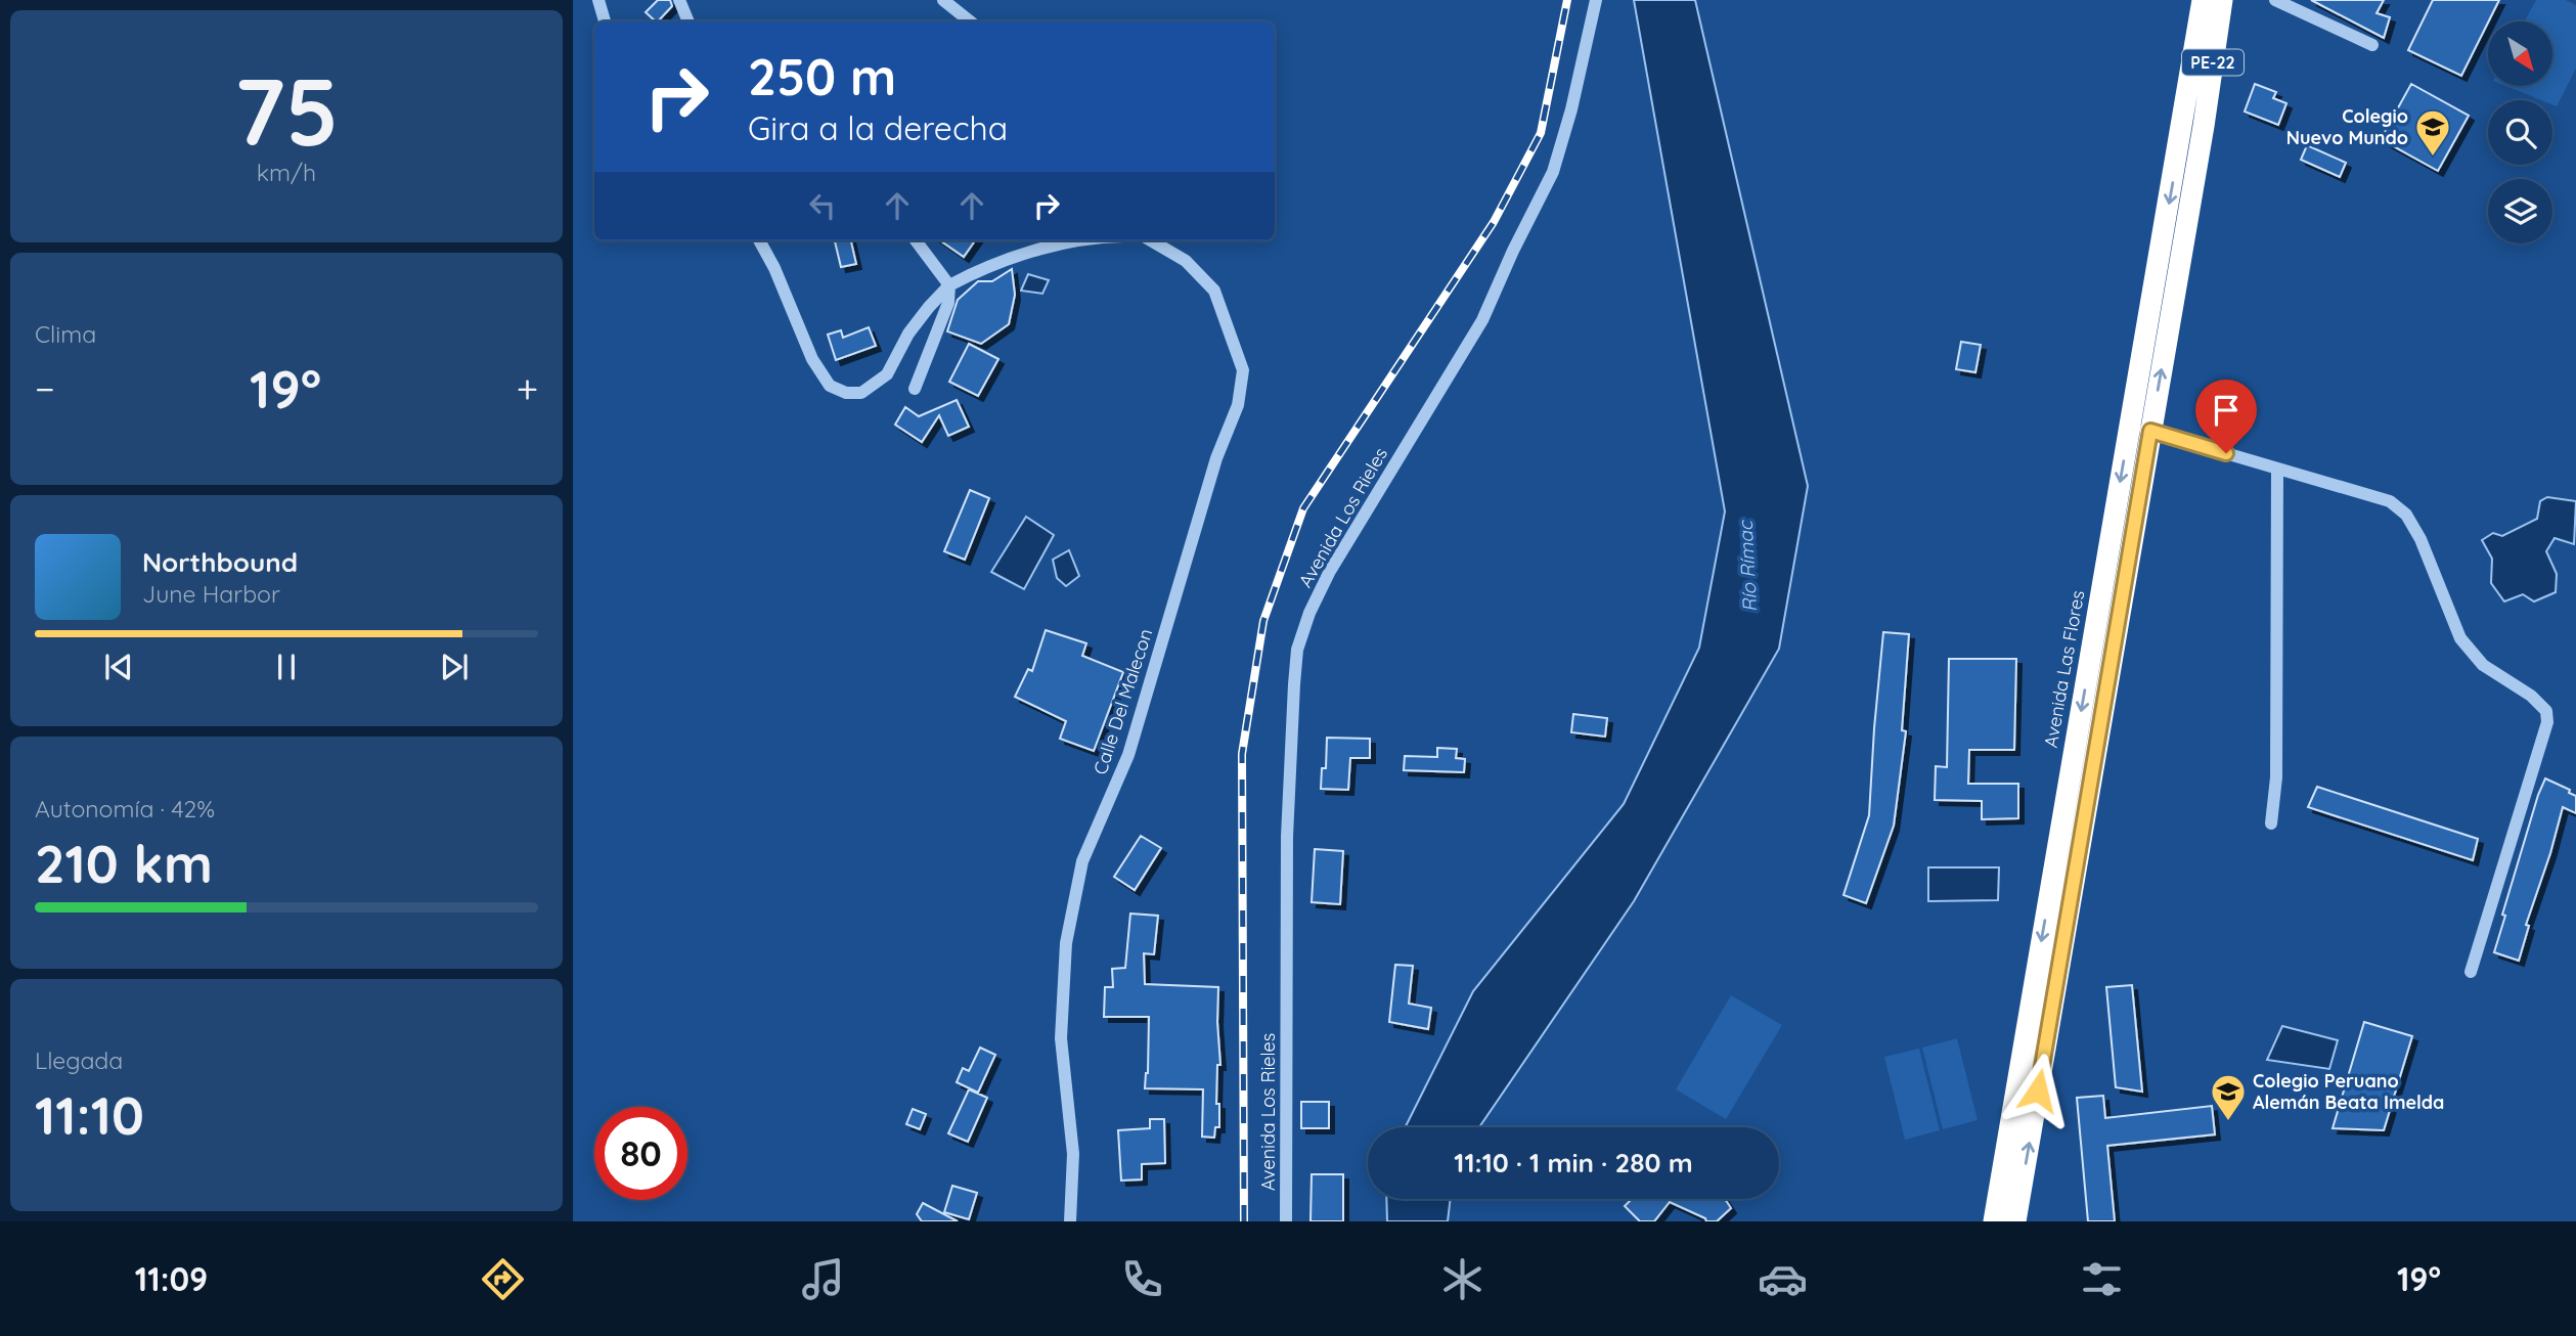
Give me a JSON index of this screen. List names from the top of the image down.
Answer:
{
  "streets": {
    "highway": ["PE-22"],
    "street": ["Avenida Los Rieles", "Calle Del Malecon"]
  },
  "water": ["Río Rímac"],
  "places": {
    "school or university": ["Colegio Nuevo Mundo", "Colegio Peruano Alemán Beata Imelda"]
  },
  "north": "bottom right",
  "page": {
    "tile": [
      ["75", "km/h"],
      "Clima",
      ["Autonomía · 42%", "210 km"],
      ["Llegada", "11:10"]
    ],
    "turn": ["250 m", "Gira a la derecha"],
    "heat": ["−", "19°", "+"],
    "song": ["Northbound", "June Harbor"],
    "limit": "80",
    "trip": "11:10 · 1 min · 280 m",
    "tabs": ["11:09", "19°"]
  }
}
